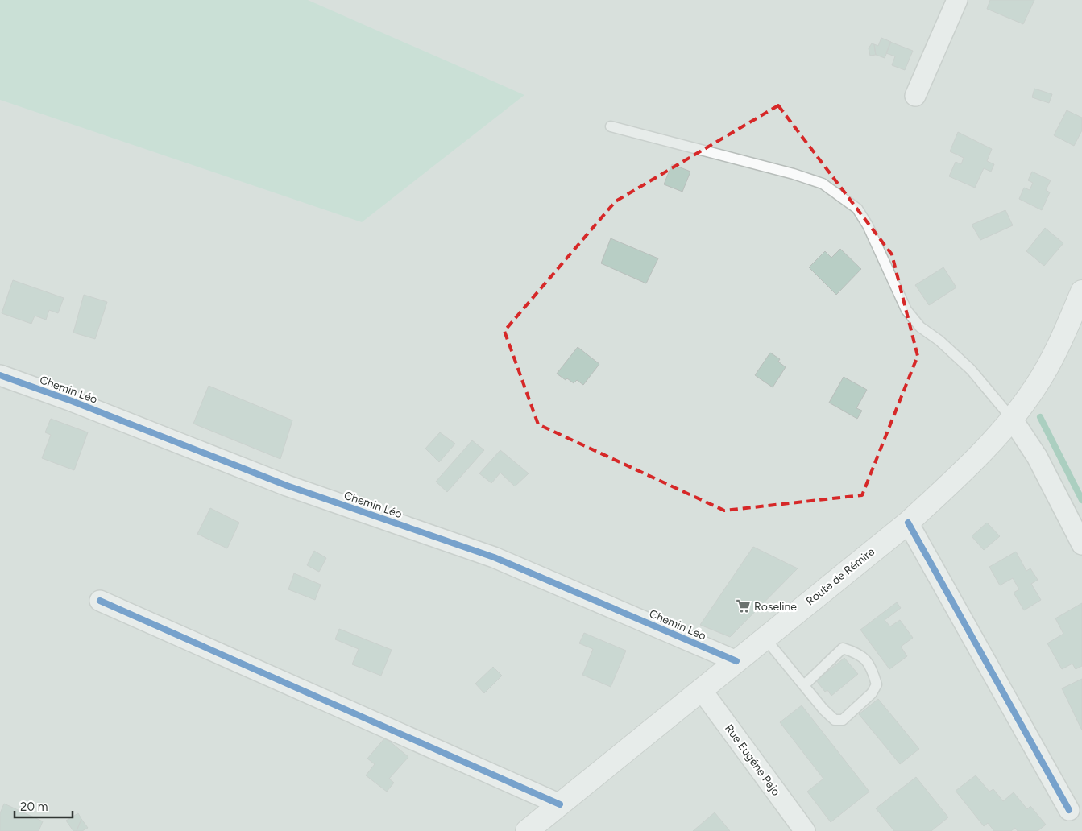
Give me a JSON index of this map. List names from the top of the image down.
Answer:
{
  "streets": {
    "main road": ["Route de Rémire"],
    "street": ["Chemin Léo", "Rue Eugéne Pajo"]
  },
  "crossings": [
    ["Chemin Léo", "Route de Rémire"],
    ["Route de Rémire", "Rue Eugéne Pajo"]
  ],
  "places": {
    "supermarket": ["Roseline"]
  },
  "scale_bar": "20 m"
}
